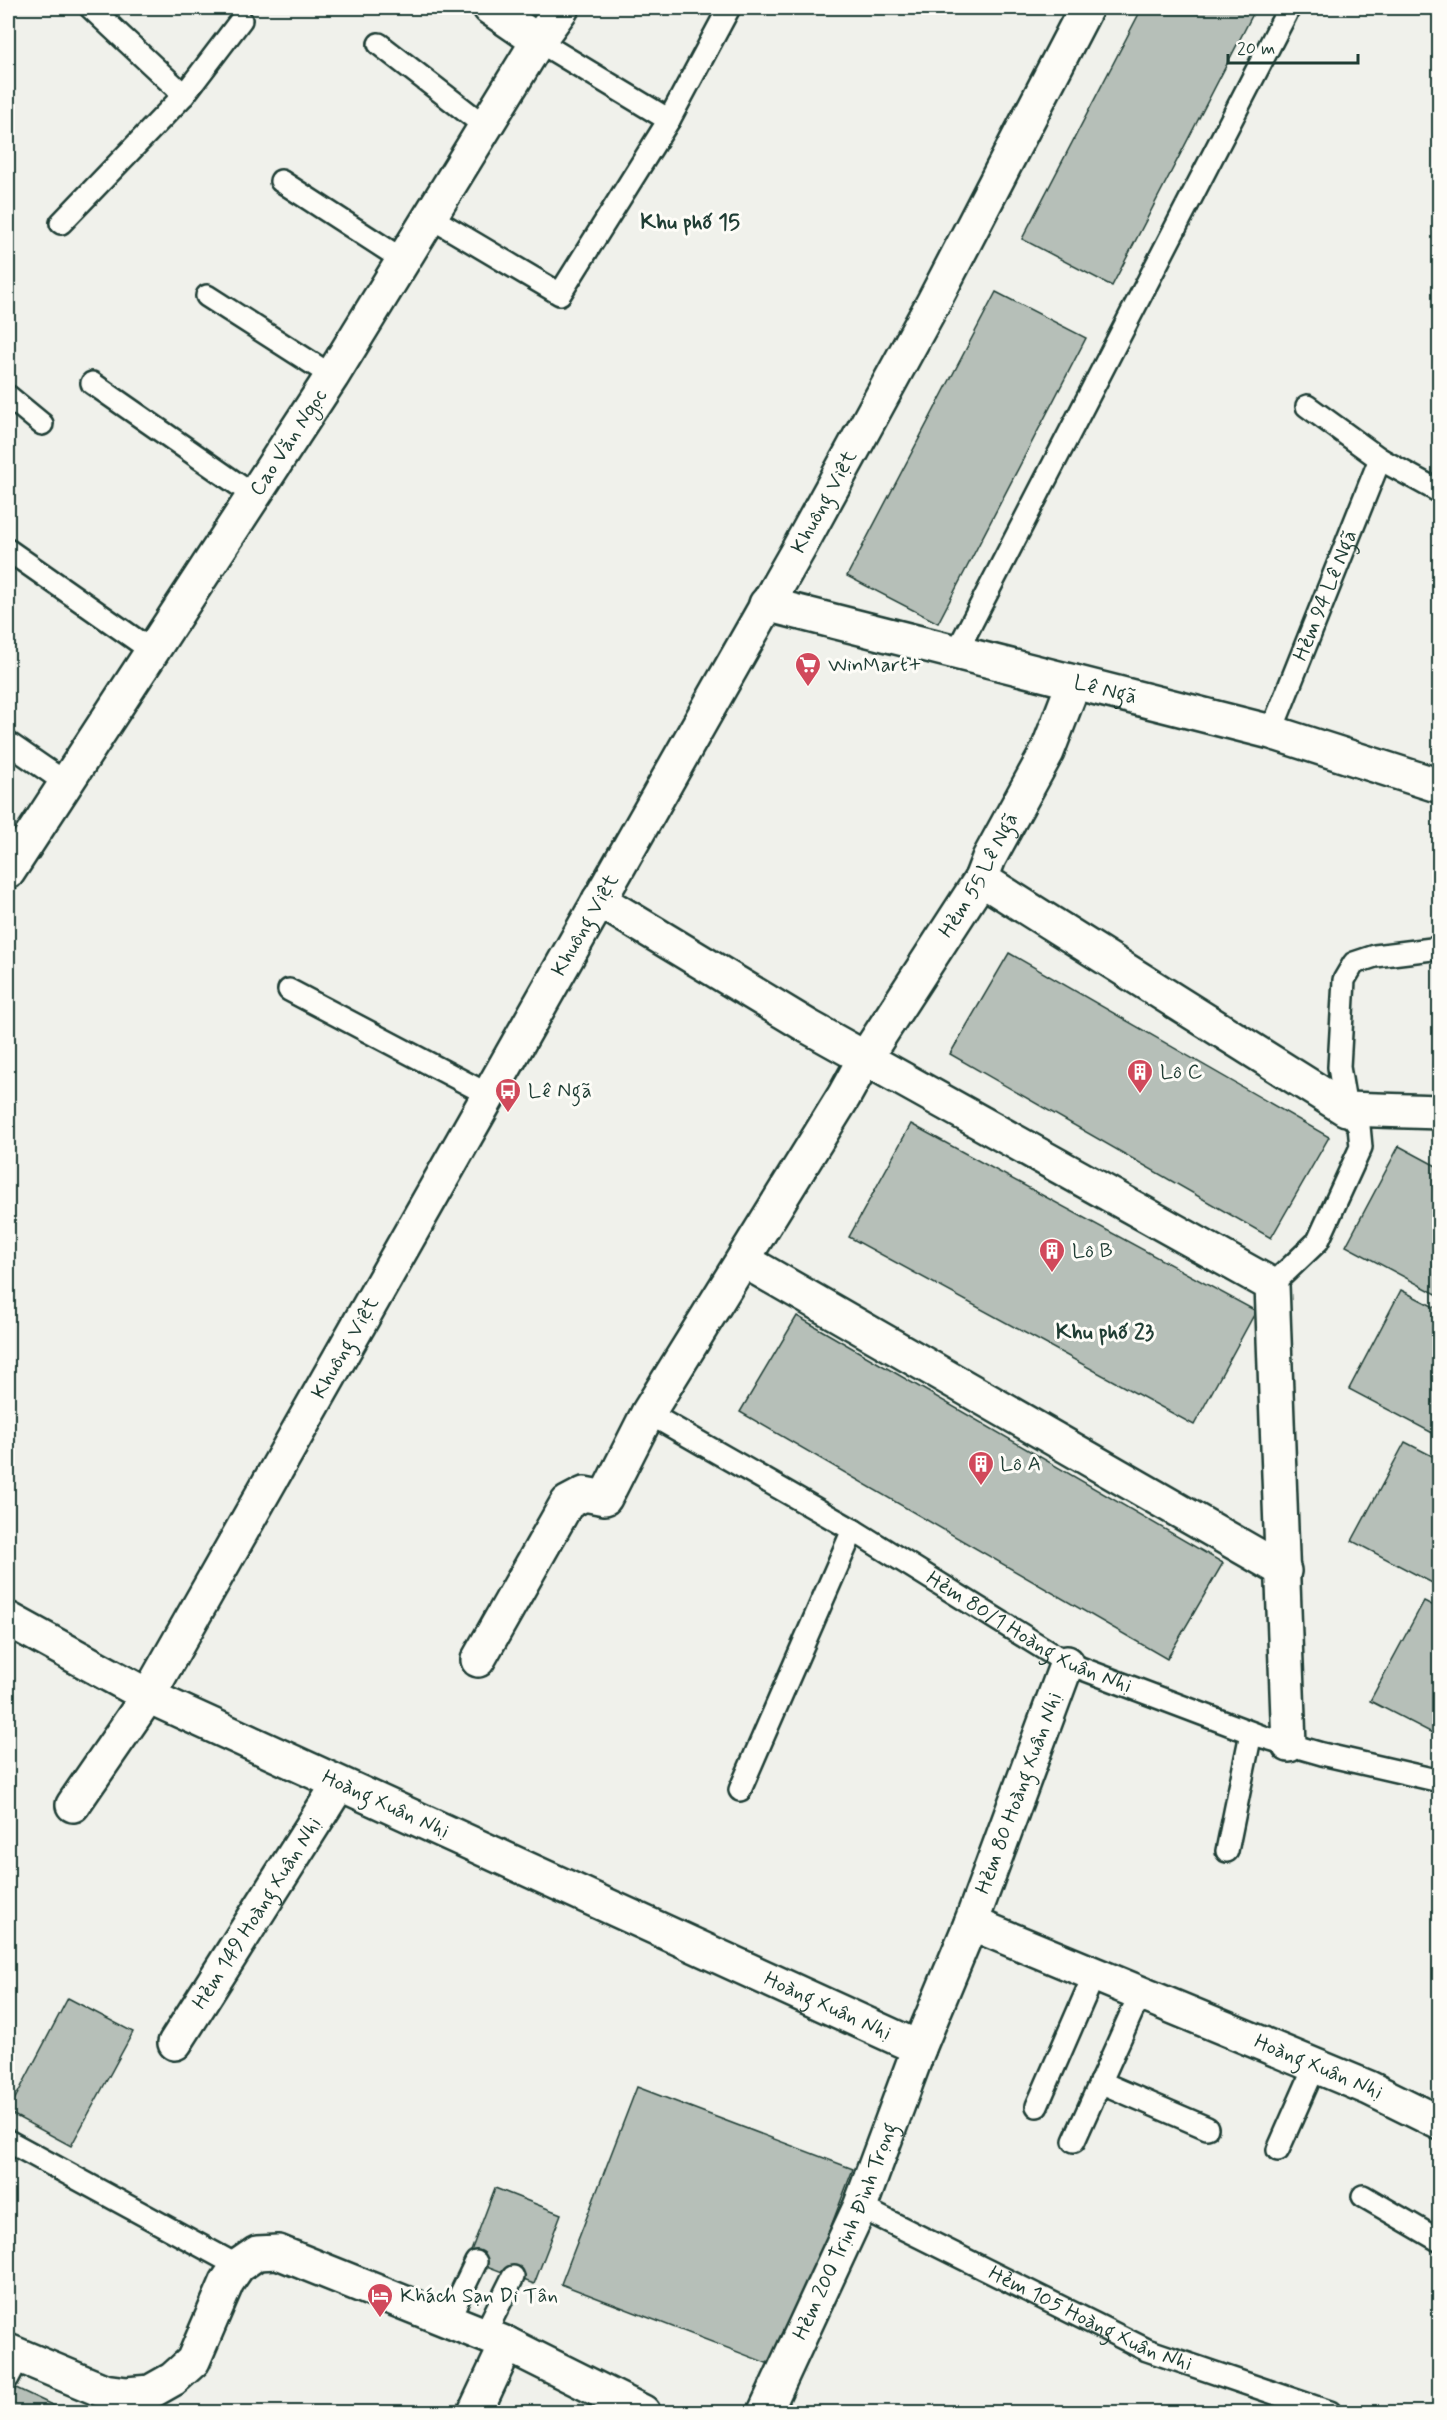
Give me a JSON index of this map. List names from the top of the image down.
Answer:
{
  "streets": {
    "street": [
      "Cao Văn Ngọc",
      "Khuông Việt",
      "Lê Ngã",
      "Hẻm 55 Lê Ngã",
      "Hẻm 80 Hoàng Xuân Nhị",
      "Hoàng Xuân Nhị",
      "Hẻm 149 Hoàng Xuân Nhị",
      "Hẻm 200 Trịnh Đình Trọng"
    ],
    "lane": ["Hẻm 94 Lê Ngã", "Hẻm 80/1 Hoàng Xuân Nhị", "Hẻm 105 Hoàng Xuân Nhị"]
  },
  "crossings": [
    ["Khuông Việt", "Lê Ngã"],
    ["Khuông Việt", "Hoàng Xuân Nhị"],
    ["Hẻm 94 Lê Ngã", "Lê Ngã"],
    ["Lê Ngã", "Hẻm 55 Lê Ngã"],
    ["Hẻm 55 Lê Ngã", "Hẻm 80/1 Hoàng Xuân Nhị"],
    ["Hẻm 80/1 Hoàng Xuân Nhị", "Hẻm 80 Hoàng Xuân Nhị"],
    ["Hẻm 80 Hoàng Xuân Nhị", "Hoàng Xuân Nhị"],
    ["Hoàng Xuân Nhị", "Hẻm 149 Hoàng Xuân Nhị"],
    ["Hoàng Xuân Nhị", "Hẻm 200 Trịnh Đình Trọng"],
    ["Hẻm 200 Trịnh Đình Trọng", "Hẻm 105 Hoàng Xuân Nhị"]
  ],
  "districts": ["Khu phố 15", "Khu phố 23"],
  "places": {
    "supermarket": ["WinMart+"],
    "building": ["Lô C", "Lô B", "Lô A"],
    "bus stop": ["Lê Ngã"],
    "hotel": ["Khách Sạn Di Tân"]
  },
  "scale_bar": "20 m"
}
